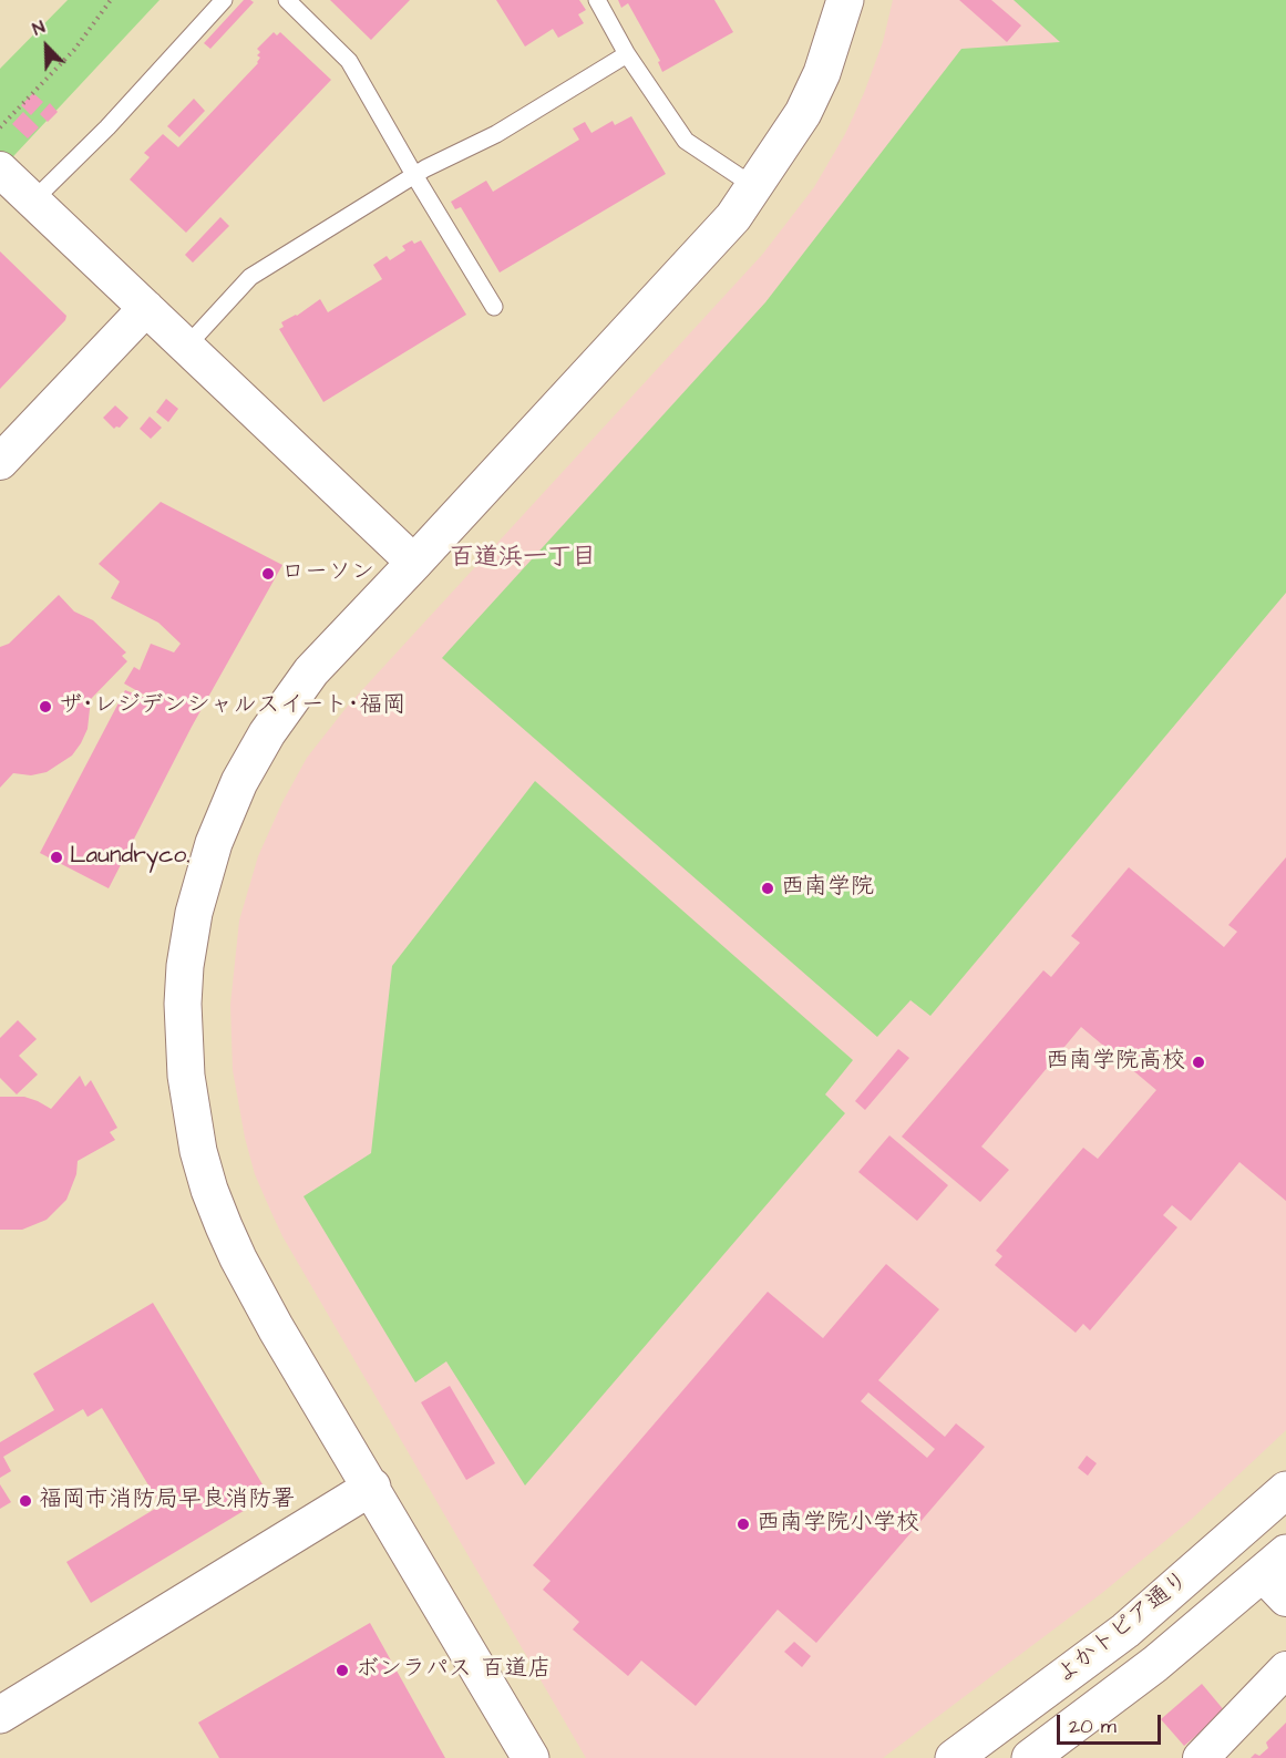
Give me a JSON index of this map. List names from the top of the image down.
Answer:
{
  "streets": {
    "street": ["よかトピア通り"]
  },
  "districts": ["百道浜一丁目"],
  "places": [
    "ローソン",
    "ザ･レジデンシャルスイート･福岡",
    "Laundryco.",
    "西南学院",
    "西南学院高校",
    "福岡市消防局早良消防署",
    "西南学院小学校",
    "ボンラパス 百道店"
  ],
  "scale_bar": "20 m",
  "north": "top left"
}
